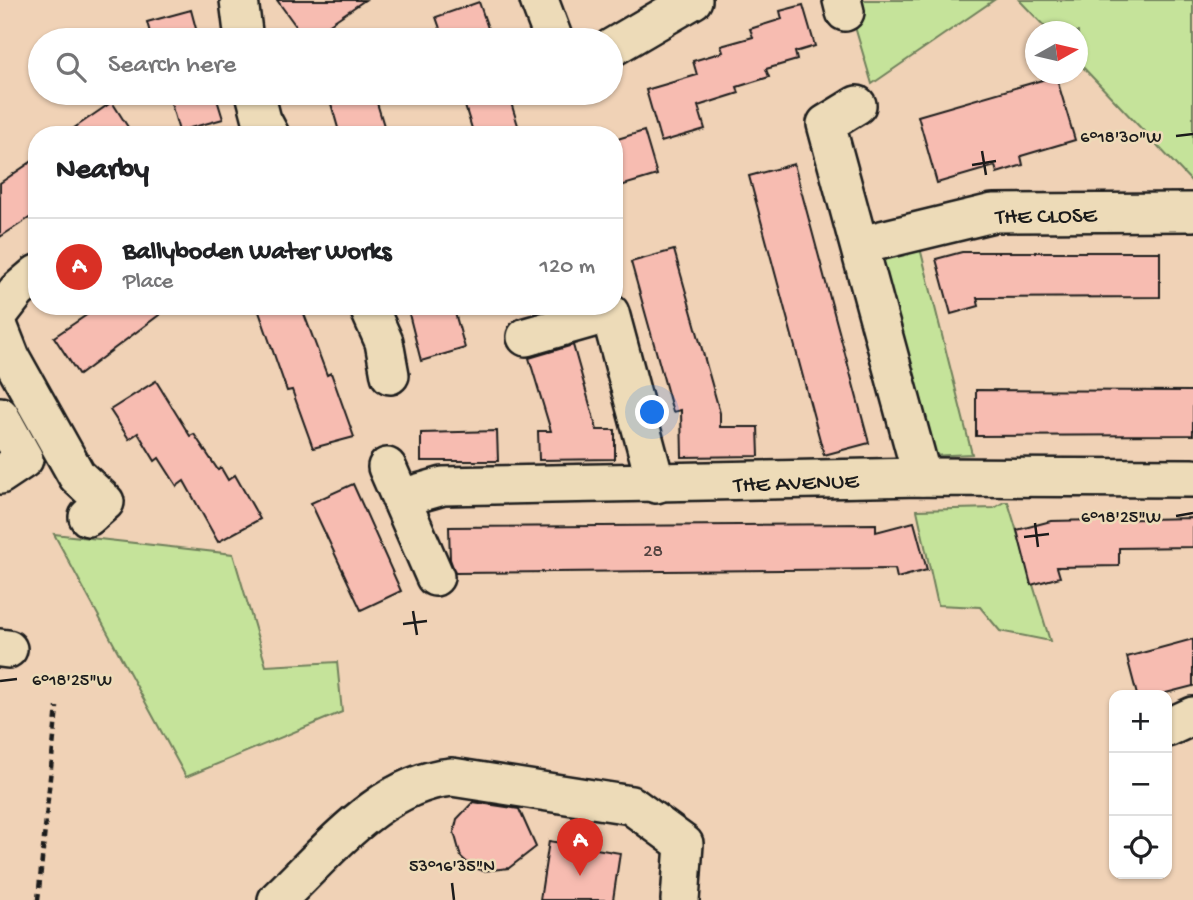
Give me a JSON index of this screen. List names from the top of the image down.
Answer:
{
  "streets": {
    "street": ["THE CLOSE", "THE AVENUE"]
  },
  "house_numbers": ["28"],
  "north": "right",
  "page": {
    "search": "Search here",
    "heading": "Nearby",
    "list": [
      {
        "mark": "A",
        "name": "Ballyboden Water Works",
        "note": "Place",
        "value": "120 m"
      }
    ],
    "map_buttons": ["+", "−"],
    "pins": "A"
  },
  "coordinates": ["6°18'30\"W", "6°18'25\"W", "53°16'35\"N"]
}
